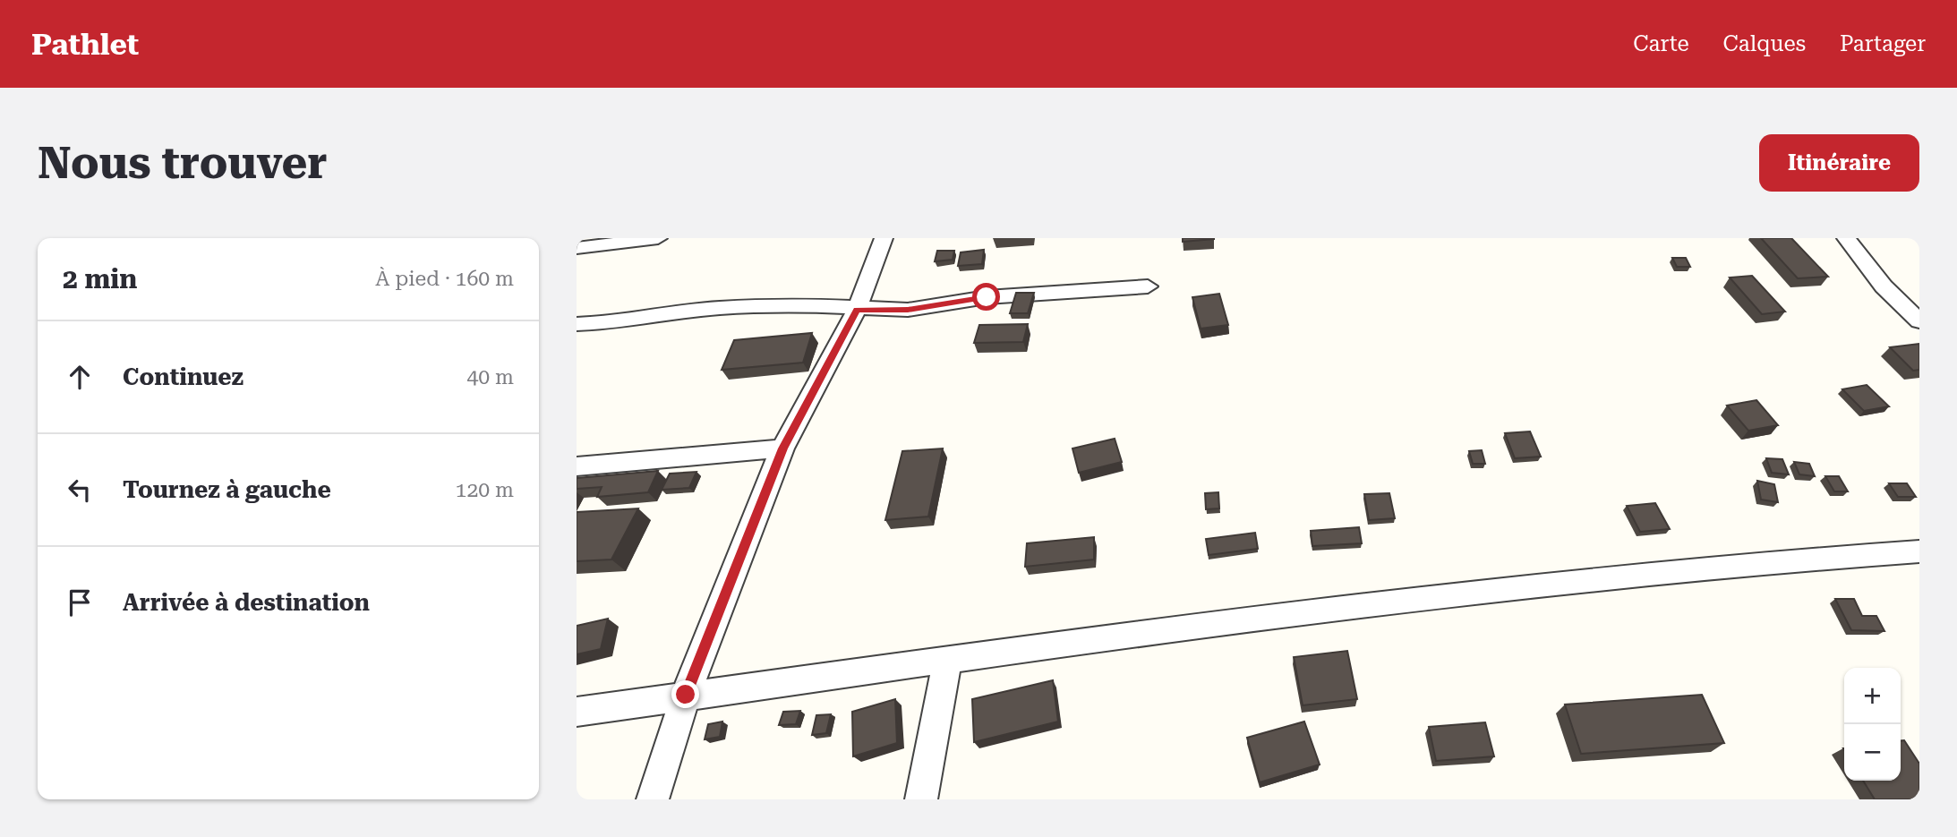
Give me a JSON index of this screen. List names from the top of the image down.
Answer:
{
  "page": {
    "header": "Pathlet",
    "nav": ["Carte", "Calques", "Partager"],
    "buttons": "Itinéraire",
    "title": "Nous trouver",
    "heading": ["2 min", "À pied · 160 m"],
    "list": [
      ["Continuez", "40 m"],
      ["Tournez à gauche", "120 m"],
      "Arrivée à destination"
    ],
    "map_buttons": ["+", "−"]
  }
}
